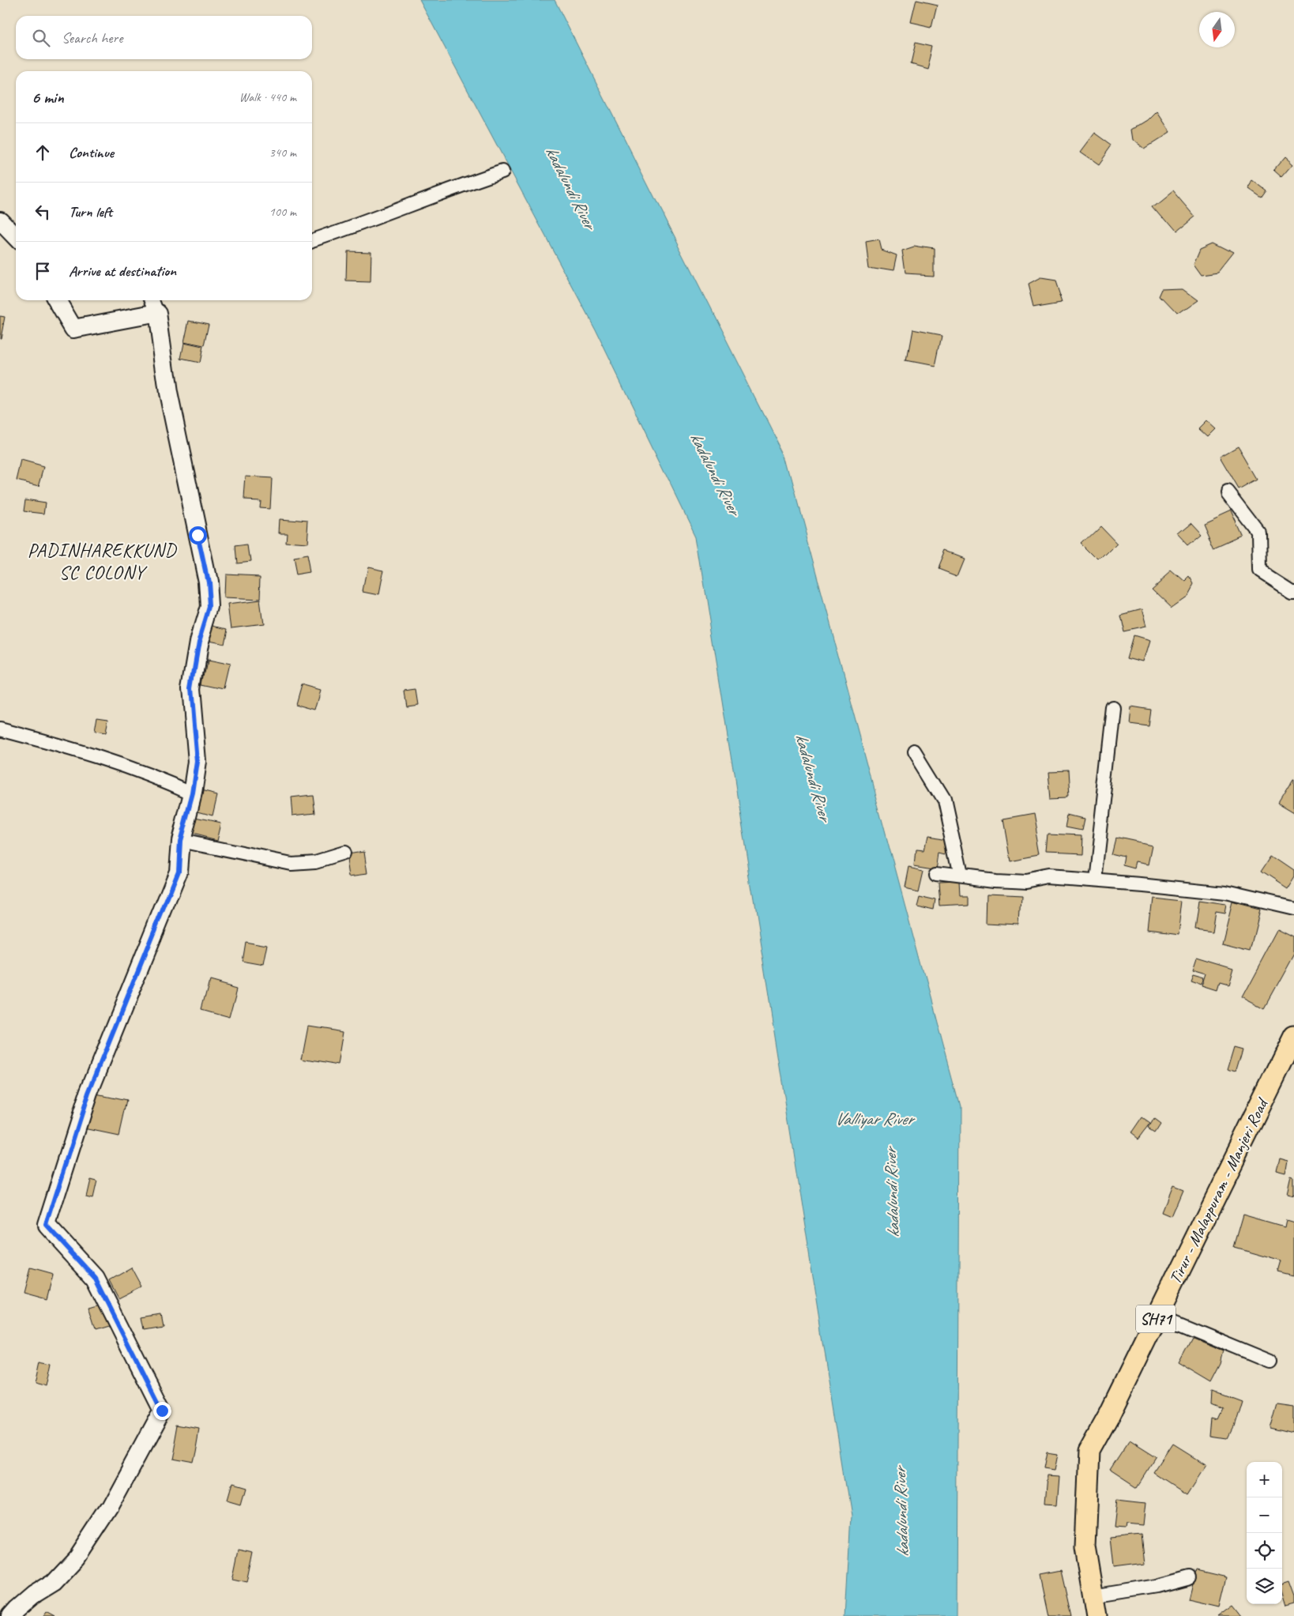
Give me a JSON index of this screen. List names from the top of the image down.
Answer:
{
  "streets": {
    "main road": ["Tirur - Malappuram - Manjeri Road", "SH71"]
  },
  "districts": ["PADINHAREKKUND SC COLONY"],
  "water": ["kadalundi River", "Valliyar River"],
  "north": "bottom",
  "page": {
    "search": "Search here",
    "heading": ["6 min", "Walk · 440 m"],
    "list": [
      ["Continue", "340 m"],
      ["Turn left", "100 m"],
      "Arrive at destination"
    ],
    "map_buttons": ["+", "−"]
  }
}
